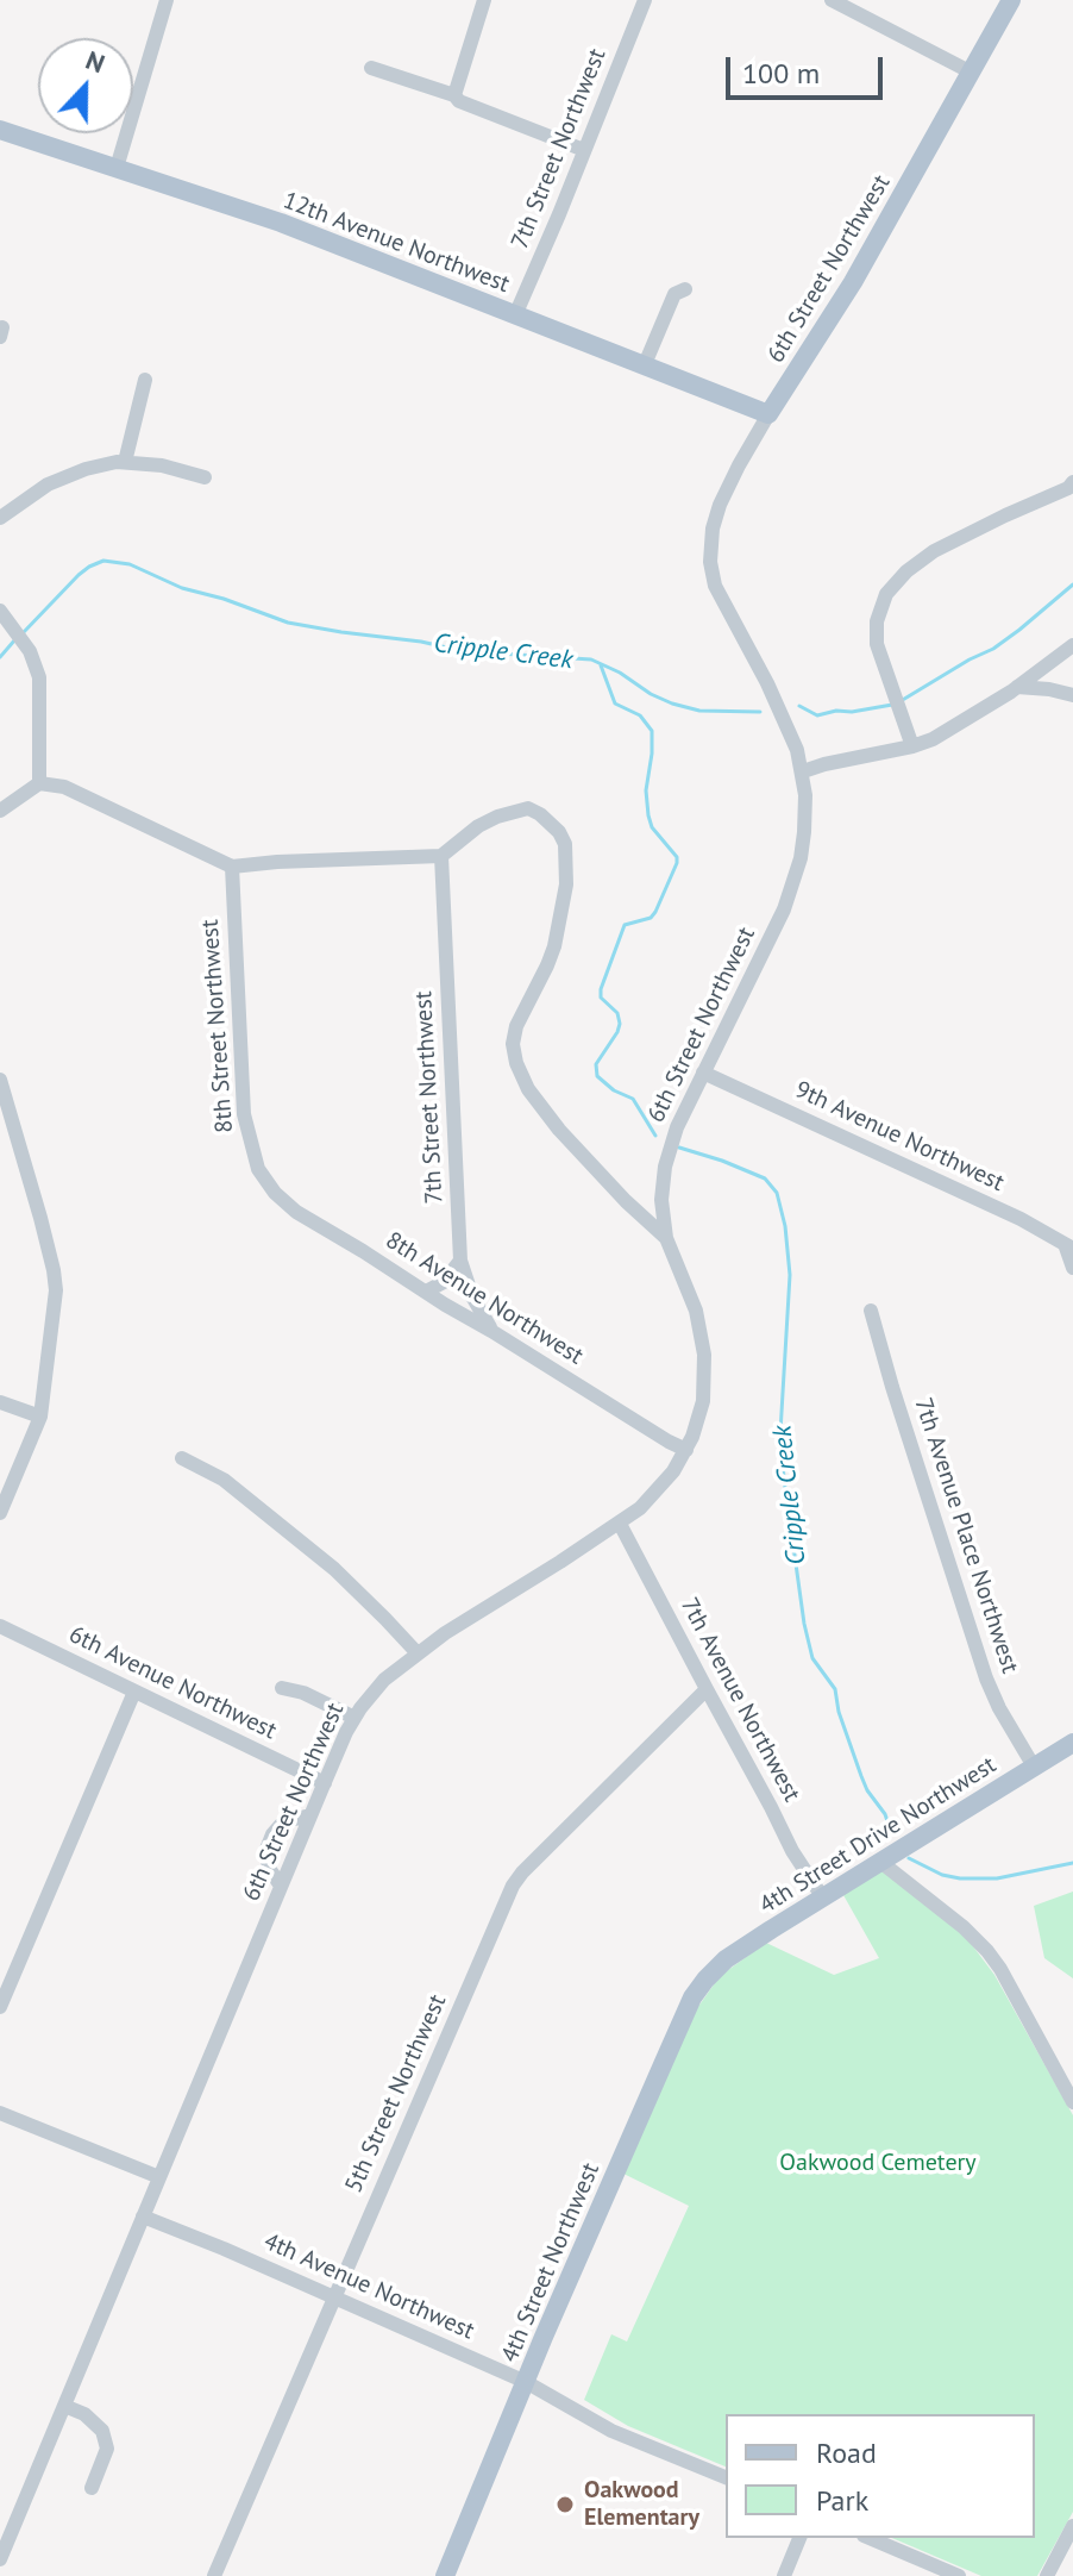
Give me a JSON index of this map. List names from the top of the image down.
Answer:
{
  "streets": {
    "main road": [
      "12th Avenue Northwest",
      "6th Street Northwest",
      "4th Street Drive Northwest",
      "4th Street Northwest"
    ],
    "street": [
      "7th Street Northwest",
      "8th Street Northwest",
      "9th Avenue Northwest",
      "8th Avenue Northwest",
      "7th Avenue Place Northwest",
      "6th Avenue Northwest",
      "7th Avenue Northwest",
      "5th Street Northwest",
      "4th Avenue Northwest"
    ]
  },
  "crossings": [
    ["7th Street Northwest", "12th Avenue Northwest"],
    ["7th Street Northwest", "8th Avenue Northwest"],
    ["12th Avenue Northwest", "6th Street Northwest"],
    ["6th Street Northwest", "9th Avenue Northwest"],
    ["6th Street Northwest", "8th Avenue Northwest"],
    ["6th Street Northwest", "6th Avenue Northwest"],
    ["6th Street Northwest", "7th Avenue Northwest"],
    ["6th Street Northwest", "4th Avenue Northwest"],
    ["8th Street Northwest", "8th Avenue Northwest"],
    ["7th Avenue Place Northwest", "4th Street Drive Northwest"],
    ["7th Avenue Northwest", "4th Street Drive Northwest"],
    ["7th Avenue Northwest", "5th Street Northwest"],
    ["4th Street Drive Northwest", "4th Street Northwest"],
    ["5th Street Northwest", "4th Avenue Northwest"],
    ["4th Street Northwest", "4th Avenue Northwest"]
  ],
  "water": ["Cripple Creek"],
  "parks": ["Oakwood Cemetery"],
  "places": ["Oakwood Elementary"],
  "legend": ["Road", "Park"],
  "scale_bar": "100 m",
  "north": "top"
}
